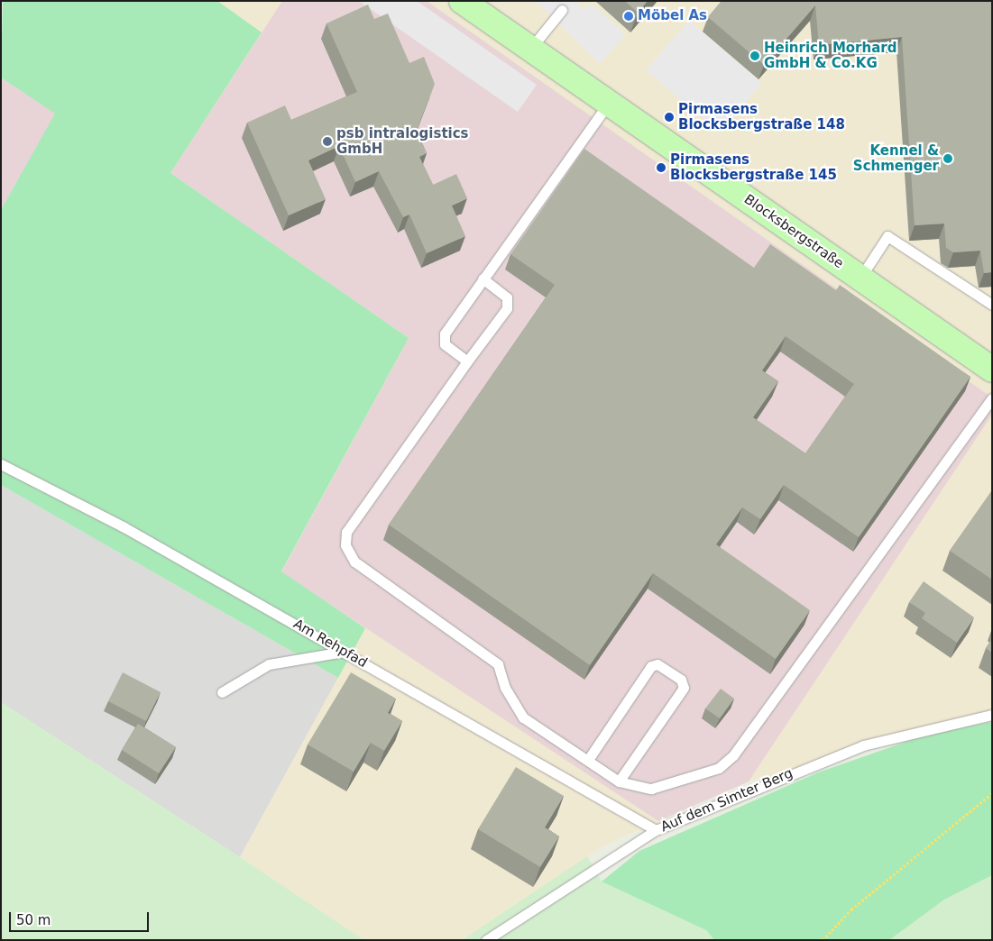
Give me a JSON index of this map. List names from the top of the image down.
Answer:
{
  "streets": {
    "main road": ["Blocksbergstraße"],
    "lane": ["Am Rehpfad", "Auf dem Simter Berg"]
  },
  "crossings": [
    ["Am Rehpfad", "Auf dem Simter Berg"]
  ],
  "places": [
    "Möbel As",
    "Heinrich Morhard GmbH & Co.KG",
    "Pirmasens Blocksbergstraße 148",
    "psb intralogistics GmbH",
    "Kennel & Schmenger",
    "Pirmasens Blocksbergstraße 145"
  ],
  "scale_bar": "50 m"
}
